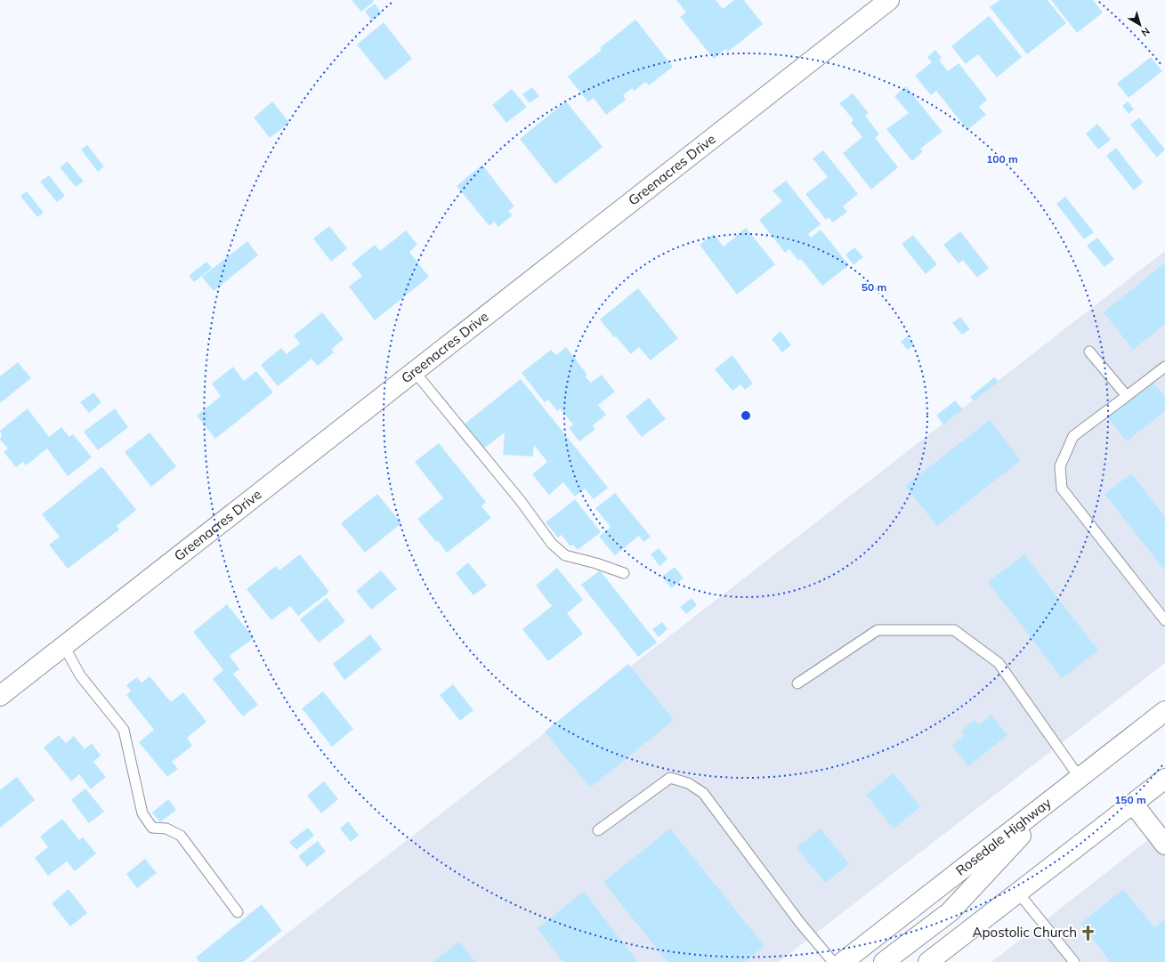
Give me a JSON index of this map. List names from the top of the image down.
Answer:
{
  "streets": {
    "street": ["Greenacres Drive", "Rosedale Highway"]
  },
  "places": {
    "church": ["Apostolic Church"]
  },
  "north": "bottom right",
  "rings": ["100 m", "50 m", "150 m"]
}
